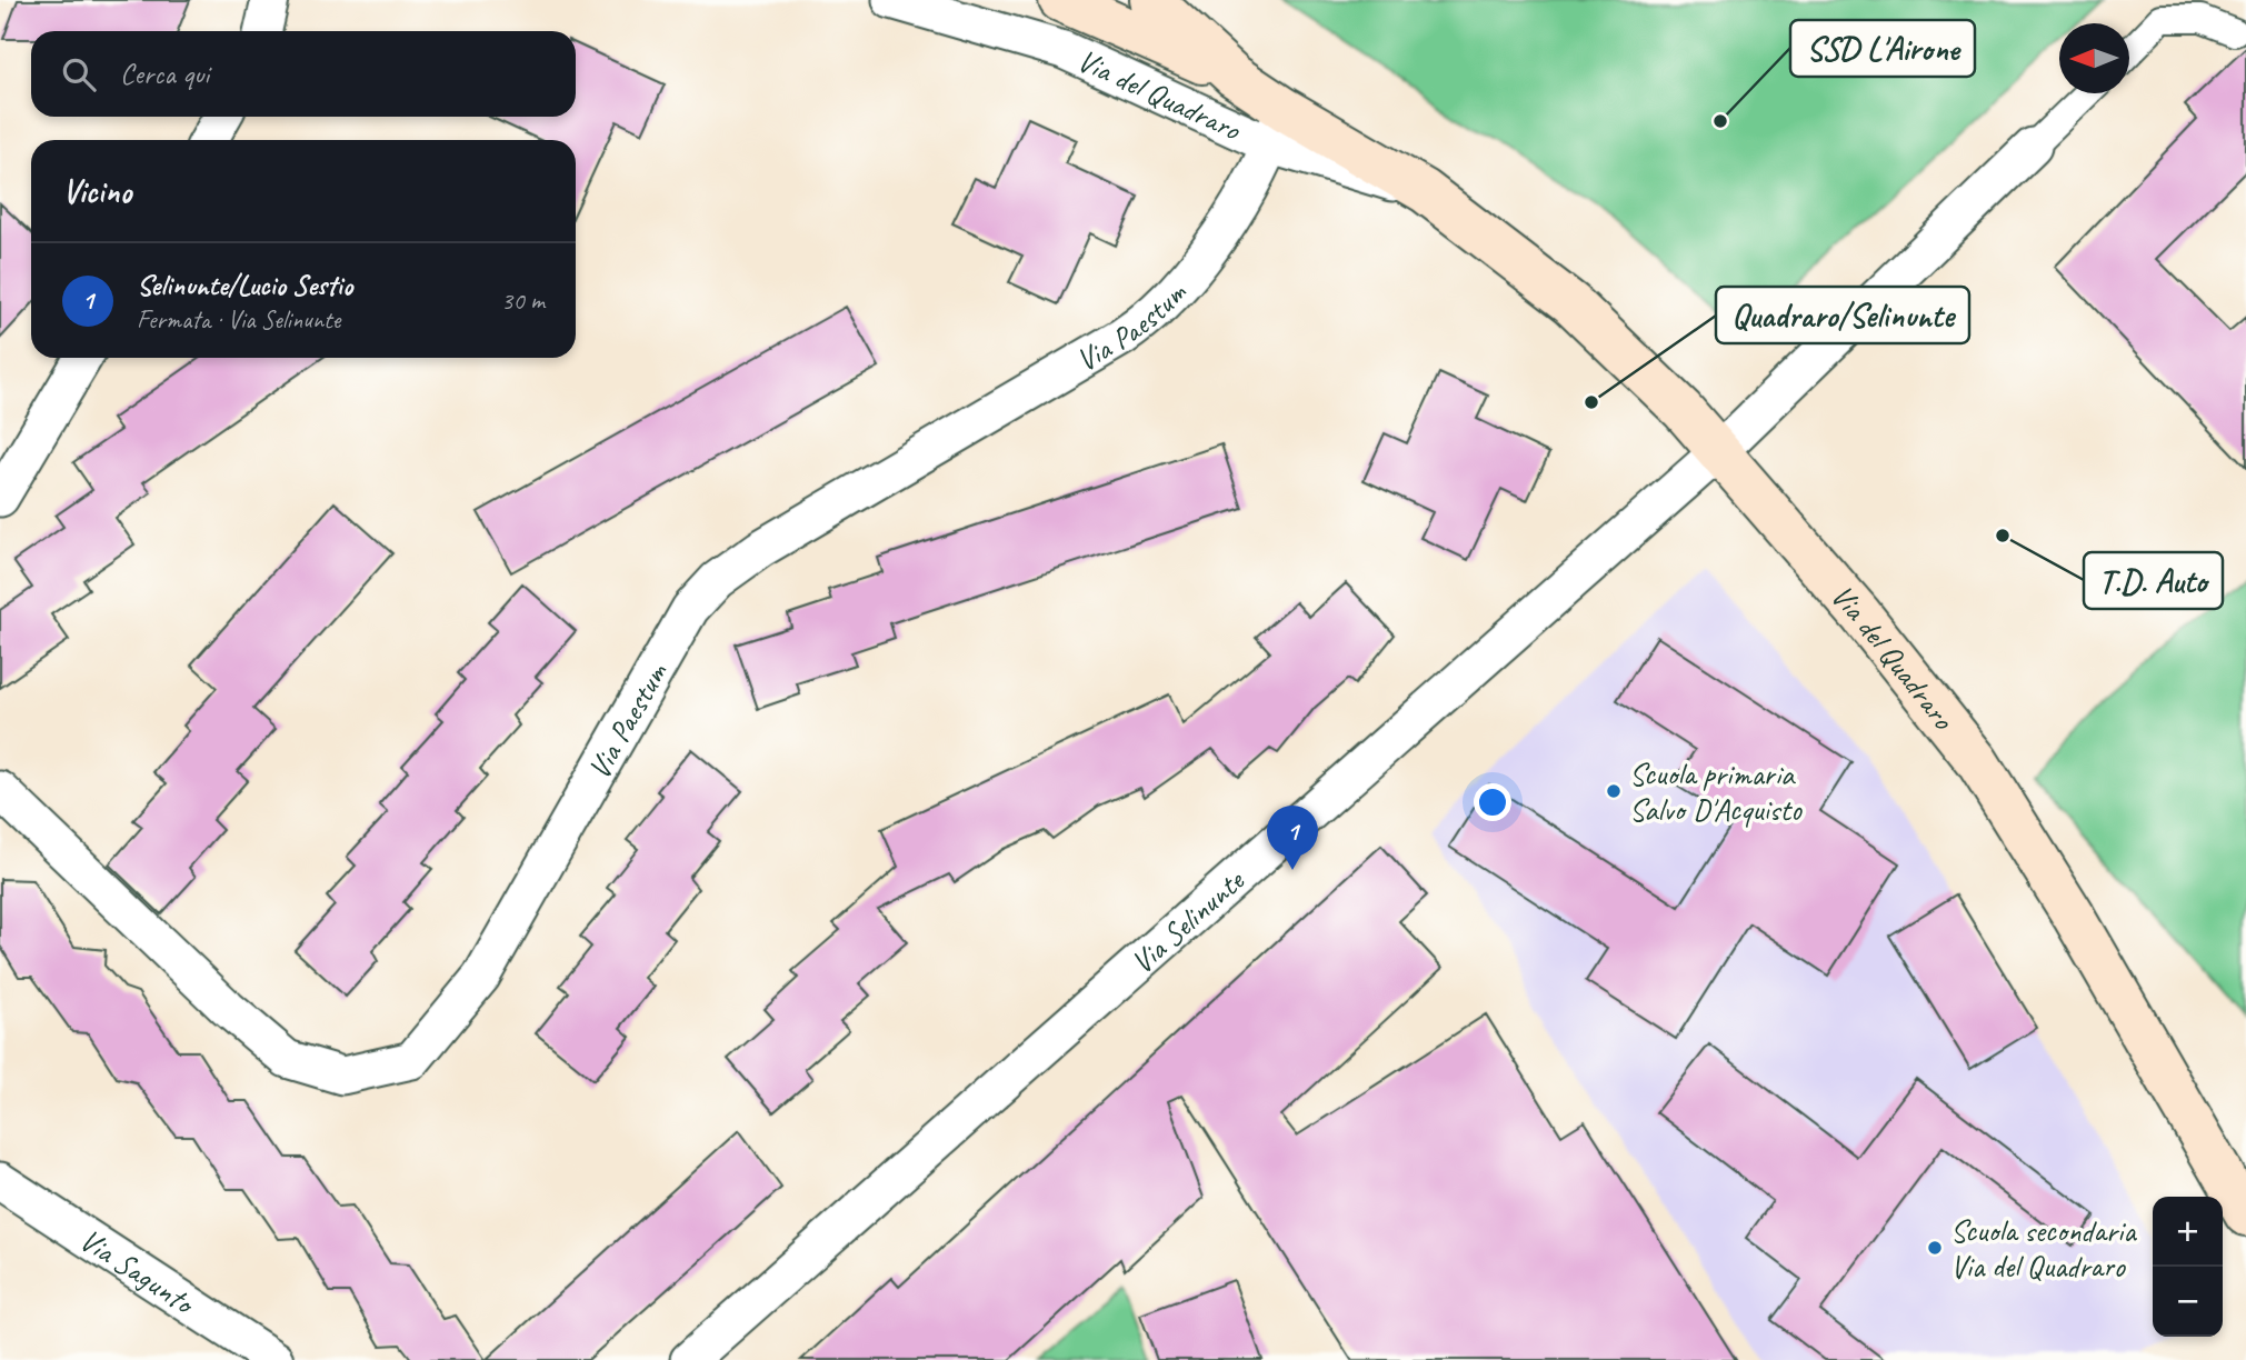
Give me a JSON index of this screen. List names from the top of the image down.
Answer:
{
  "streets": {
    "main road": ["Via del Quadraro"],
    "street": ["Via Paestum", "Via Selinunte", "Via Sagunto"]
  },
  "crossings": [
    ["Via del Quadraro", "Via Paestum"],
    ["Via del Quadraro", "Via Selinunte"]
  ],
  "places": [
    "SSD L'Airone",
    "Quadraro/Selinunte",
    "T.D. Auto",
    "Scuola primaria Salvo D'Acquisto",
    "Scuola secondaria Via del Quadraro"
  ],
  "north": "left",
  "page": {
    "search": "Cerca qui",
    "heading": "Vicino",
    "list": [
      {
        "mark": "1",
        "name": "Selinunte/Lucio Sestio",
        "note": "Fermata · Via Selinunte",
        "value": "30 m"
      }
    ],
    "pins": "1",
    "map_buttons": ["+", "−"]
  }
}
